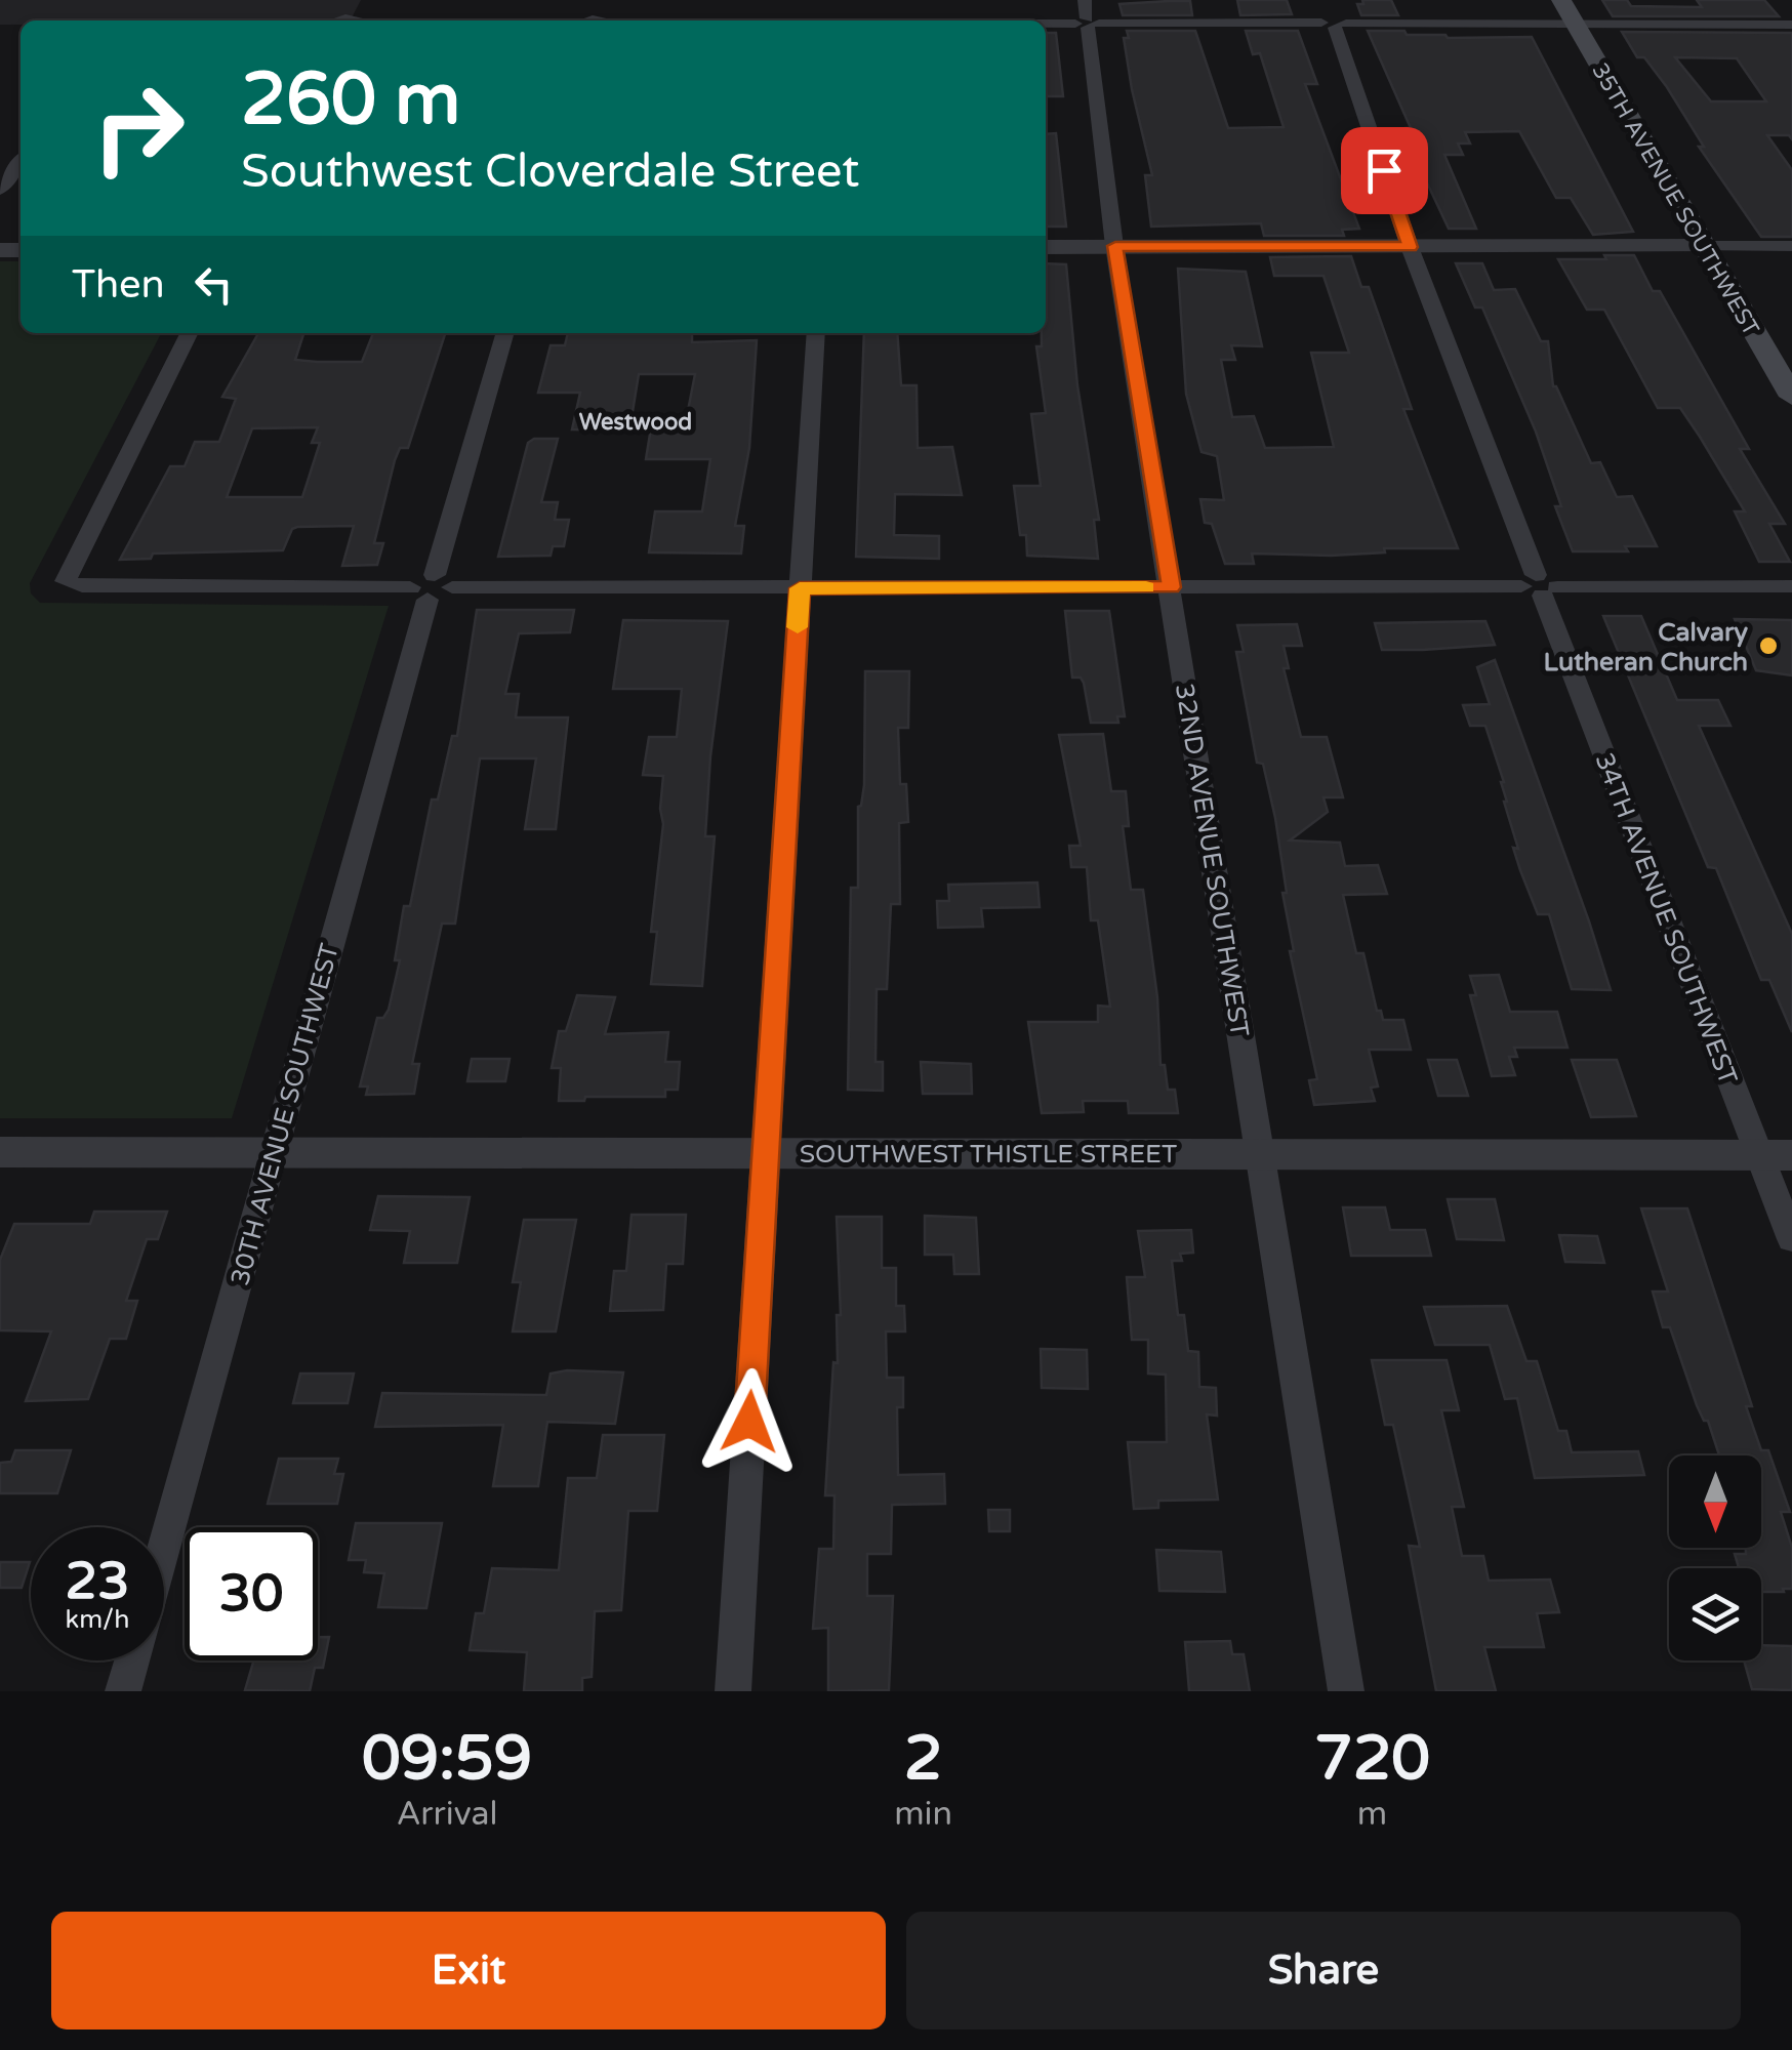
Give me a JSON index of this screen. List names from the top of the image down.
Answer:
{
  "streets": {
    "main road": ["35TH AVENUE SOUTHWEST"],
    "street": [
      "32ND AVENUE SOUTHWEST",
      "34TH AVENUE SOUTHWEST",
      "30TH AVENUE SOUTHWEST",
      "SOUTHWEST THISTLE STREET"
    ]
  },
  "crossings": [
    ["32ND AVENUE SOUTHWEST", "SOUTHWEST THISTLE STREET"],
    ["34TH AVENUE SOUTHWEST", "SOUTHWEST THISTLE STREET"],
    ["30TH AVENUE SOUTHWEST", "SOUTHWEST THISTLE STREET"]
  ],
  "districts": ["Westwood"],
  "places": ["Calvary Lutheran Church"],
  "north": "bottom",
  "page": {
    "turn": ["260 m", "Southwest Cloverdale Street"],
    "then": "Then",
    "speed": "23 km/h",
    "limit": "30",
    "eta": [
      "09:59",
      "Arrival",
      "2",
      "min",
      "720",
      "m"
    ],
    "buttons": ["Exit", "Share"]
  }
}
